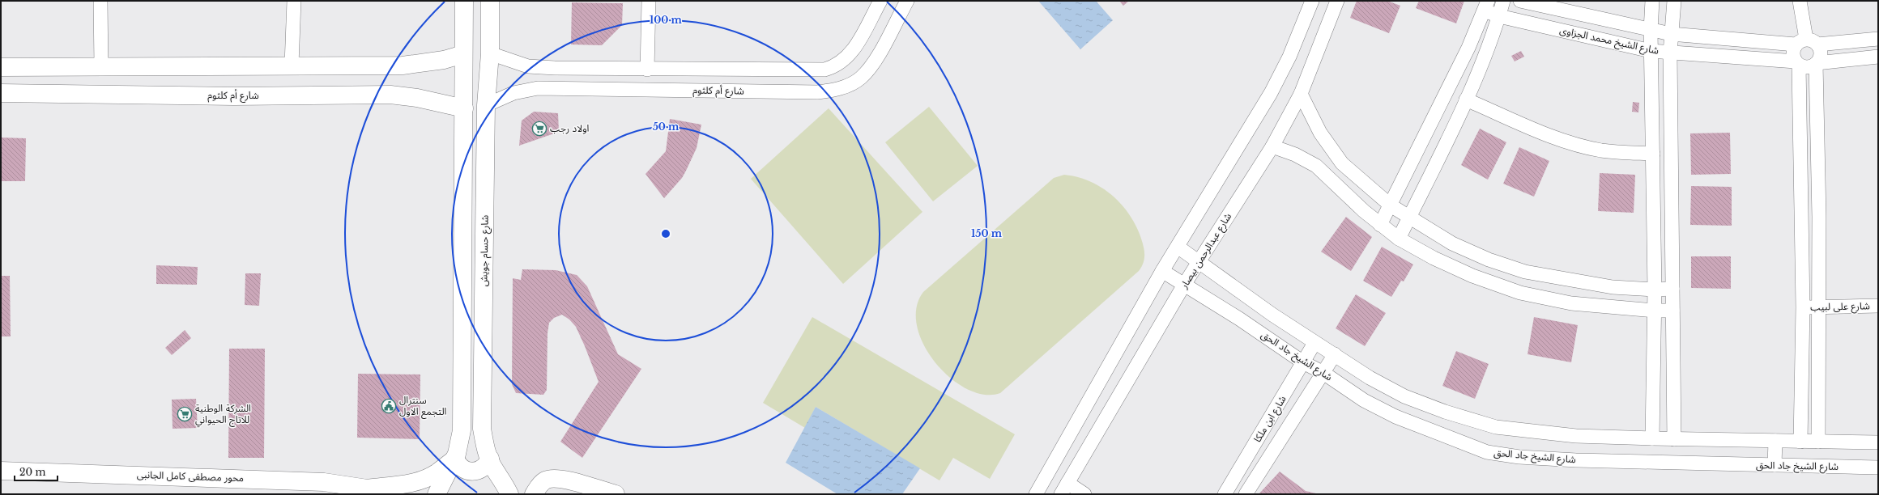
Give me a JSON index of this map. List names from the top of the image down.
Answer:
{
  "streets": {
    "street": [
      "شارع الشيخ محمد الجزاوى",
      "شارع أم كلثوم",
      "شارع حسام جويش",
      "شارع عبدالرحمن بيصار",
      "شارع على لبيب",
      "شارع الشيخ جاد الحق",
      "شارع ابن ملكا",
      "محور مصطفى كامل الجانبى"
    ]
  },
  "crossings": [
    ["شارع أم كلثوم", "شارع حسام جويش"],
    ["شارع عبدالرحمن بيصار", "شارع الشيخ جاد الحق"],
    ["شارع الشيخ جاد الحق", "شارع ابن ملكا"]
  ],
  "places": {
    "supermarket": ["اولاد رجب", "الشركة الوطنية للاتاج الحيواني"],
    "public building": ["سنترال التجمع الاول"]
  },
  "scale_bar": "20 m",
  "rings": ["100 m", "50 m", "150 m"]
}
